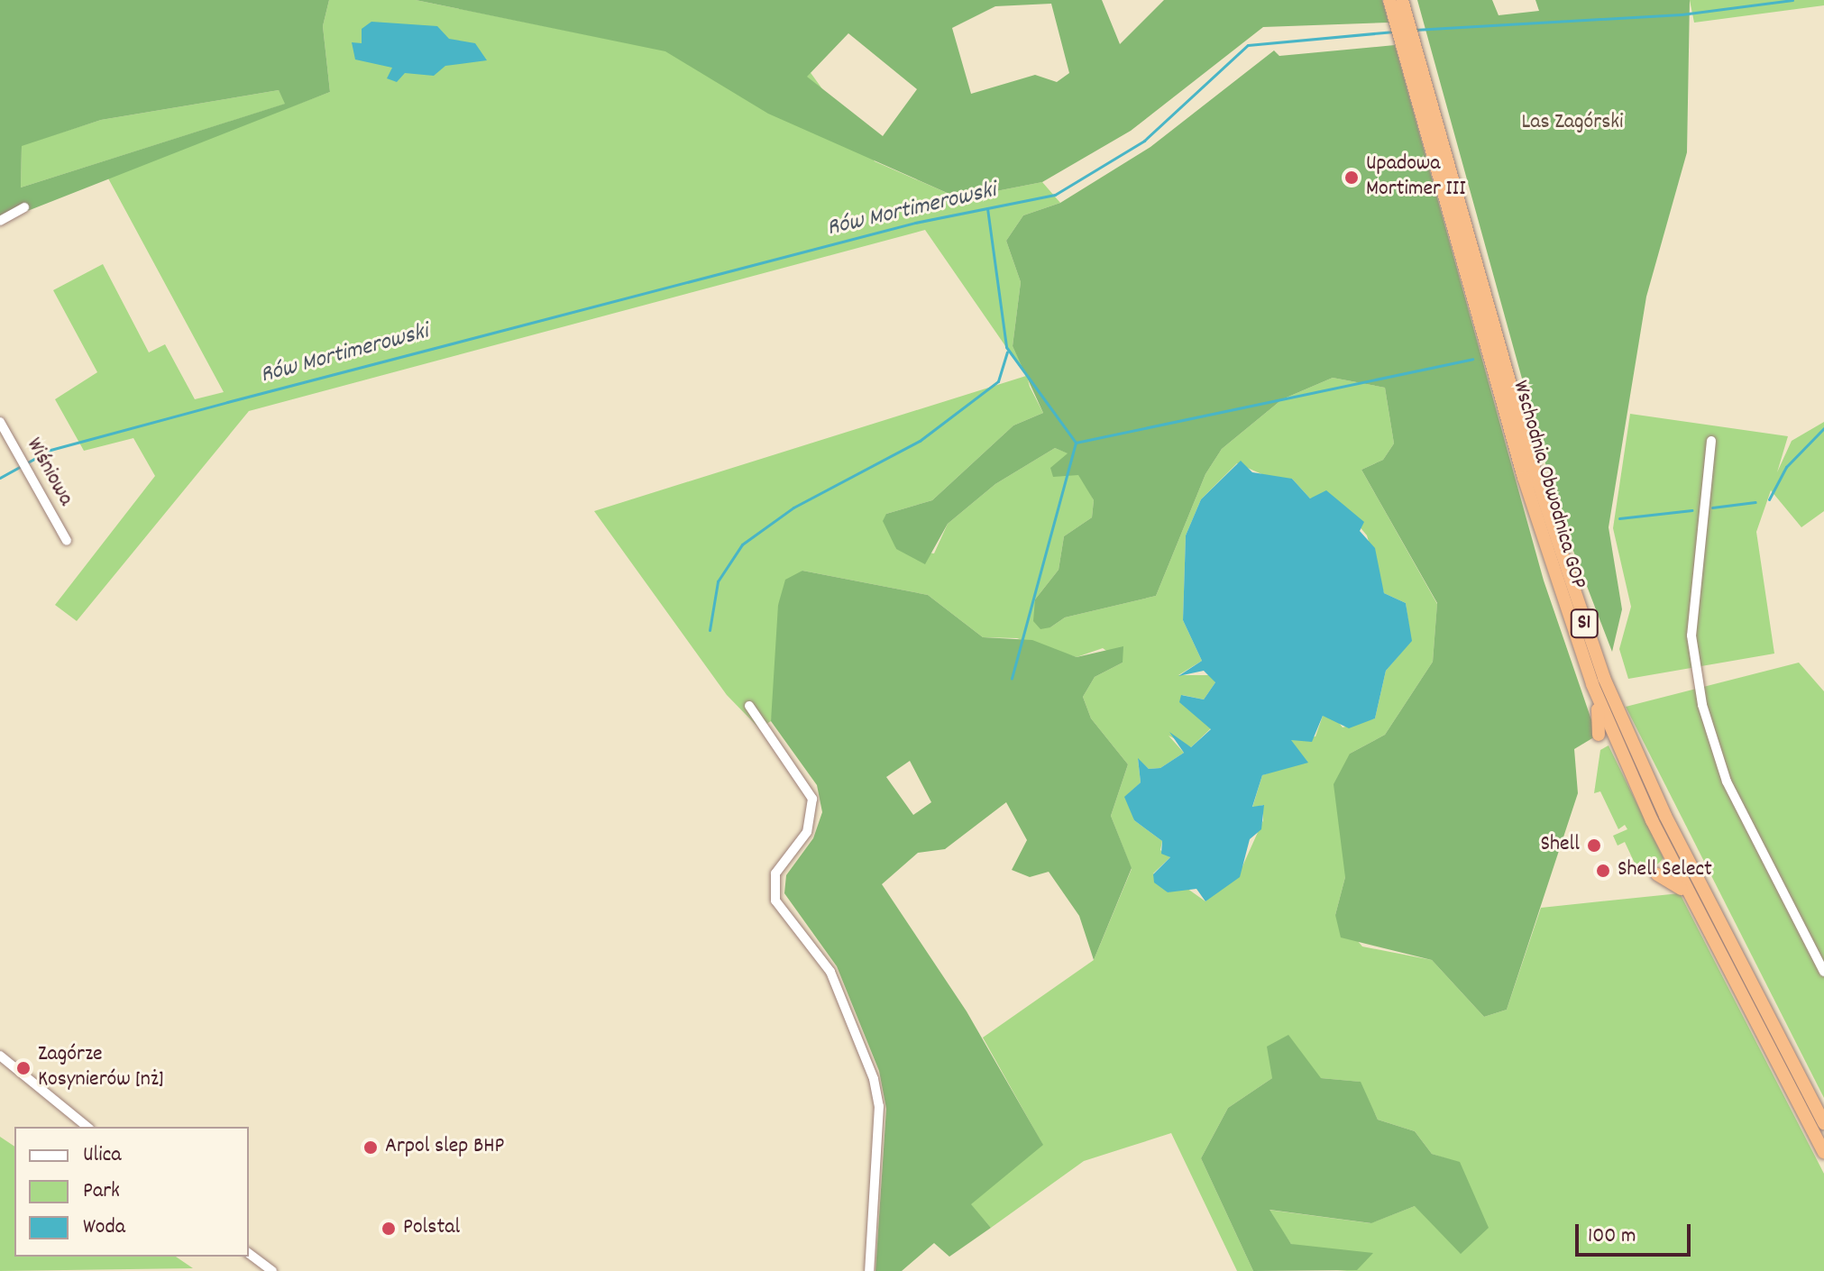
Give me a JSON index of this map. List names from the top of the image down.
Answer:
{
  "streets": {
    "highway": ["Wschodnia Obwodnica GOP", "S1"],
    "street": ["Wiśniowa"]
  },
  "water": ["Rów Mortimerowski"],
  "parks": ["Las Zagórski"],
  "places": [
    "Upadowa Mortimer III",
    "Shell",
    "Shell Select",
    "Zagórze Kosynierów [nż]",
    "Arpol slep BHP",
    "Polstal"
  ],
  "legend": ["Ulica", "Park", "Woda"],
  "scale_bar": "100 m"
}
